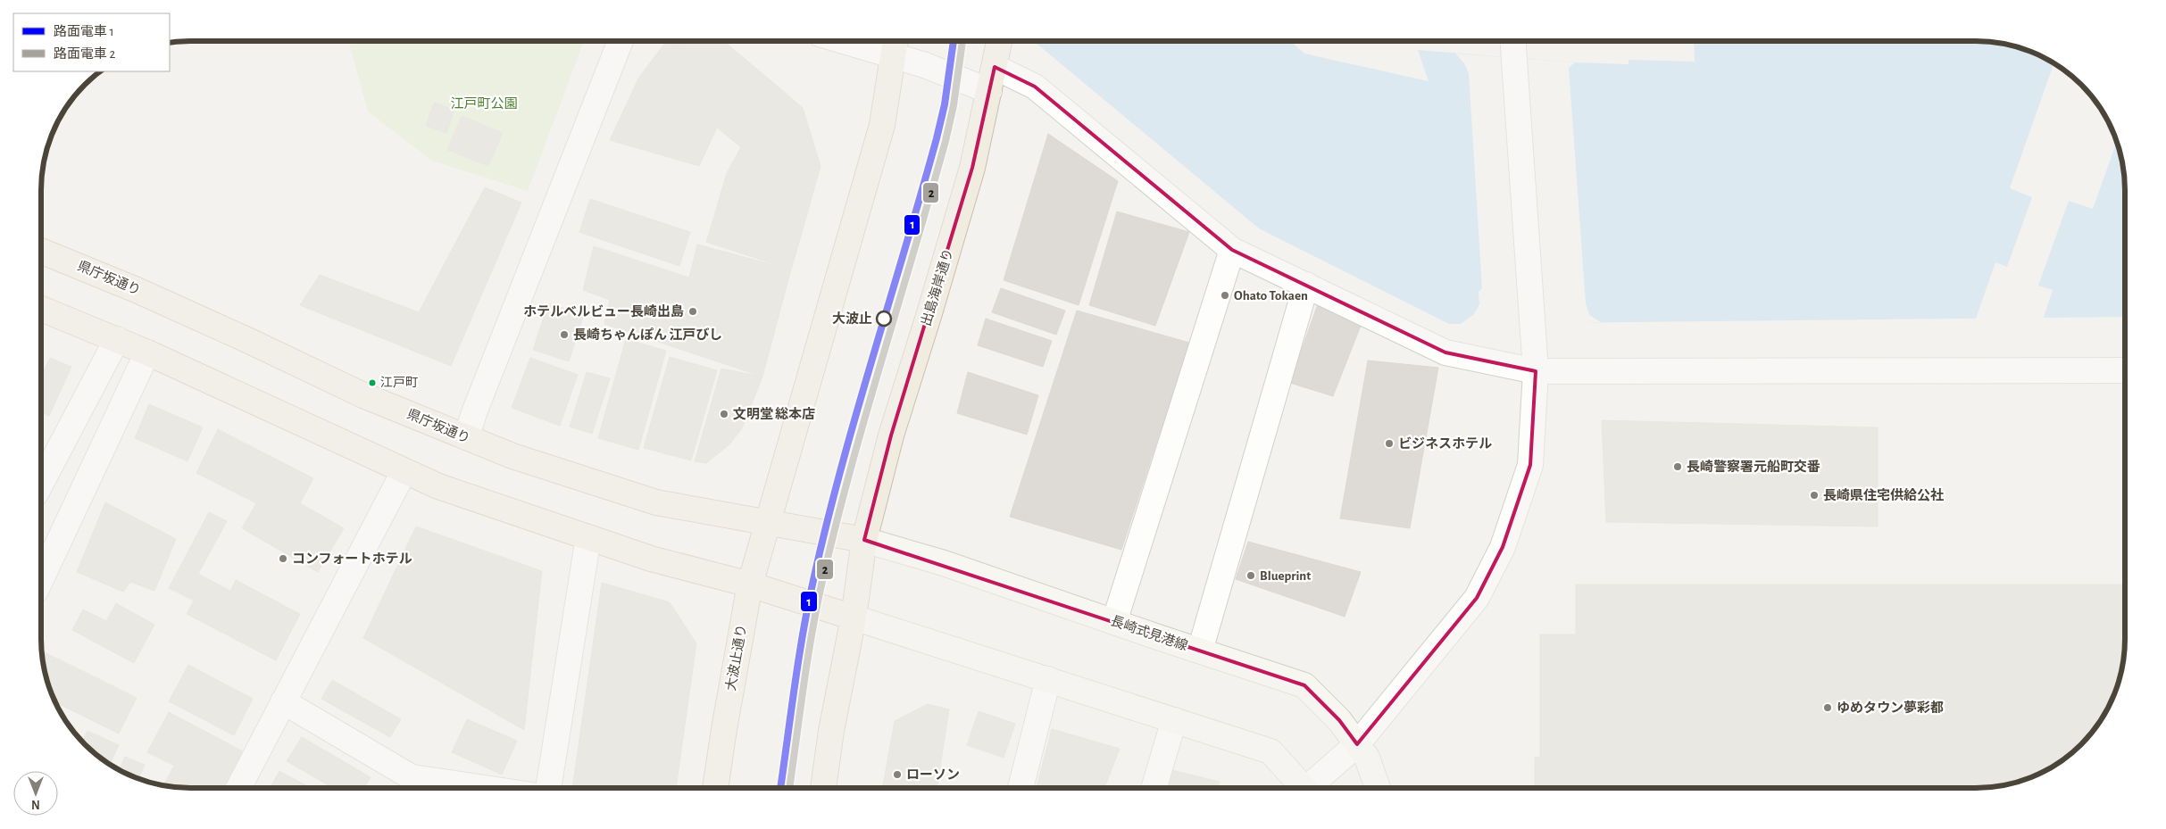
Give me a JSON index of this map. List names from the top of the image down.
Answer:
{
  "streets": {
    "highway": ["県庁坂通り", "出島海岸通り", "大波止通り"],
    "main road": ["長崎式見港線"]
  },
  "crossings": [
    ["県庁坂通り", "出島海岸通り"],
    ["県庁坂通り", "長崎式見港線"],
    ["県庁坂通り", "大波止通り"],
    ["出島海岸通り", "長崎式見港線"]
  ],
  "parks": ["江戸町公園"],
  "places": [
    "Ohato Tokaen",
    "ホテルベルビュー長崎出島",
    "大波止",
    "長崎ちゃんぽん 江戸びし",
    "江戸町",
    "文明堂 総本店",
    "ビジネスホテル",
    "長崎警察署元船町交番",
    "長崎県住宅供給公社",
    "コンフォートホテル",
    "Blueprint",
    "ゆめタウン夢彩都",
    "ローソン"
  ],
  "lines": ["tram line 2", "tram line 1"],
  "legend": ["路面電車 1", "路面電車 2"],
  "north": "bottom"
}
